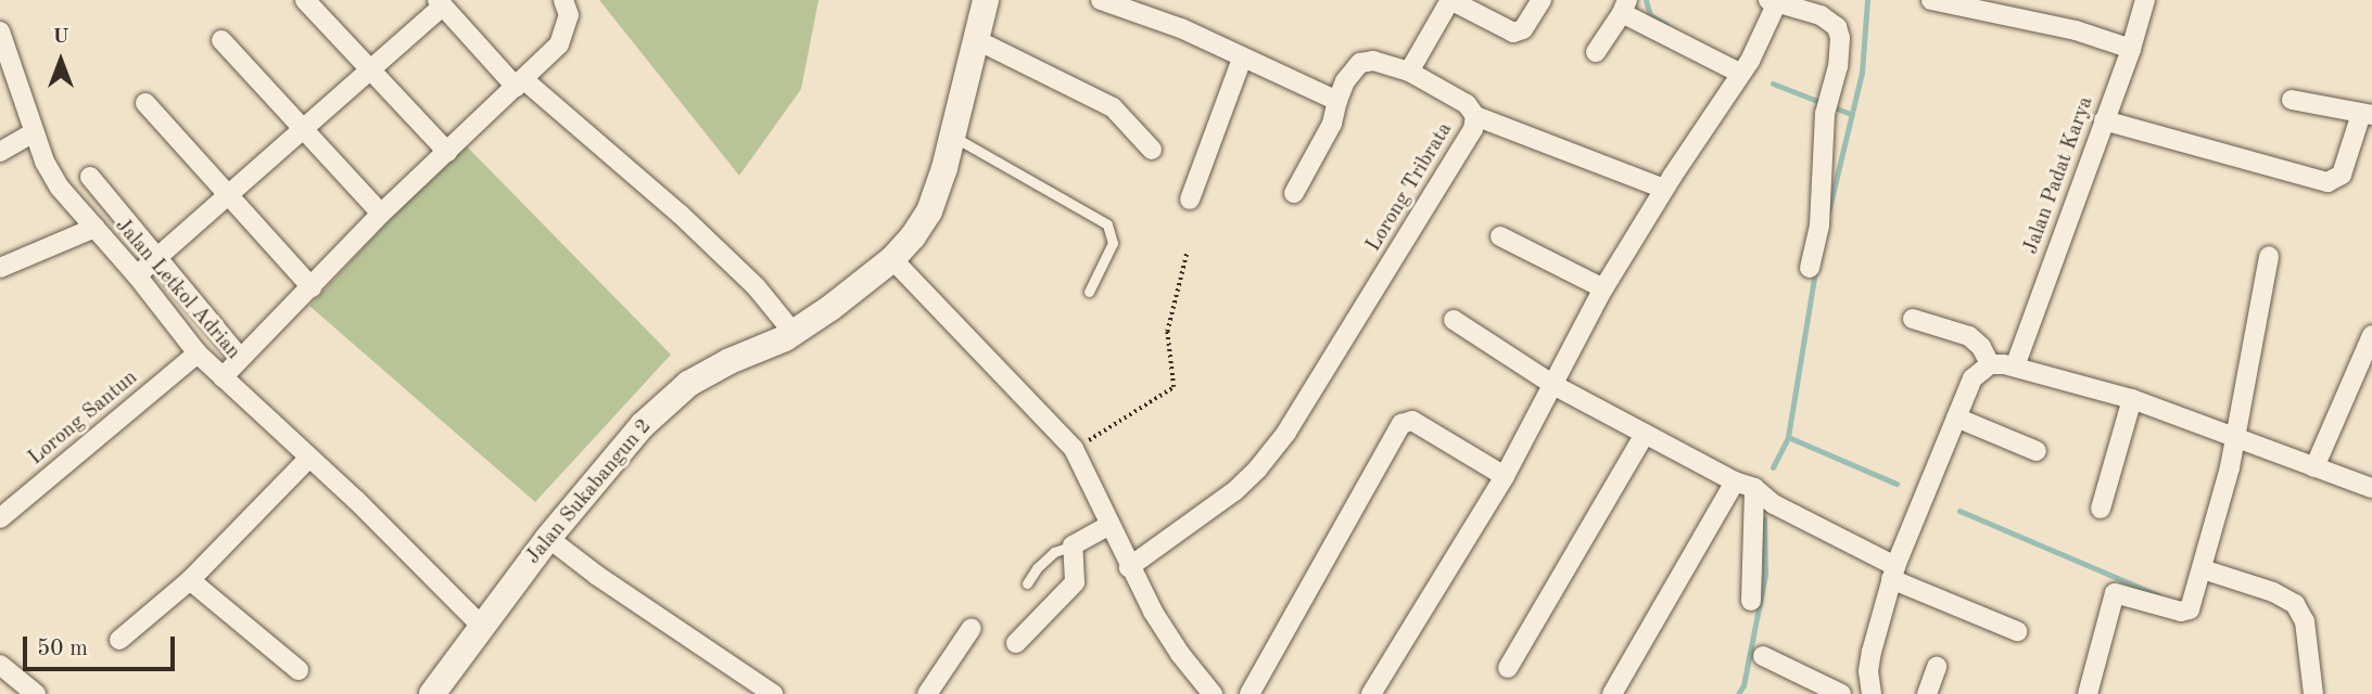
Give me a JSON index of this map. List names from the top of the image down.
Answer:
{
  "streets": {
    "street": [
      "Jalan Padat Karya",
      "Lorong Tribrata",
      "Jalan Letkol Adrian",
      "Lorong Santun",
      "Jalan Sukabangun 2"
    ]
  },
  "crossings": [
    ["Jalan Letkol Adrian", "Lorong Santun"],
    ["Jalan Letkol Adrian", "Jalan Sukabangun 2"]
  ],
  "scale_bar": "50 m",
  "north": "top"
}
